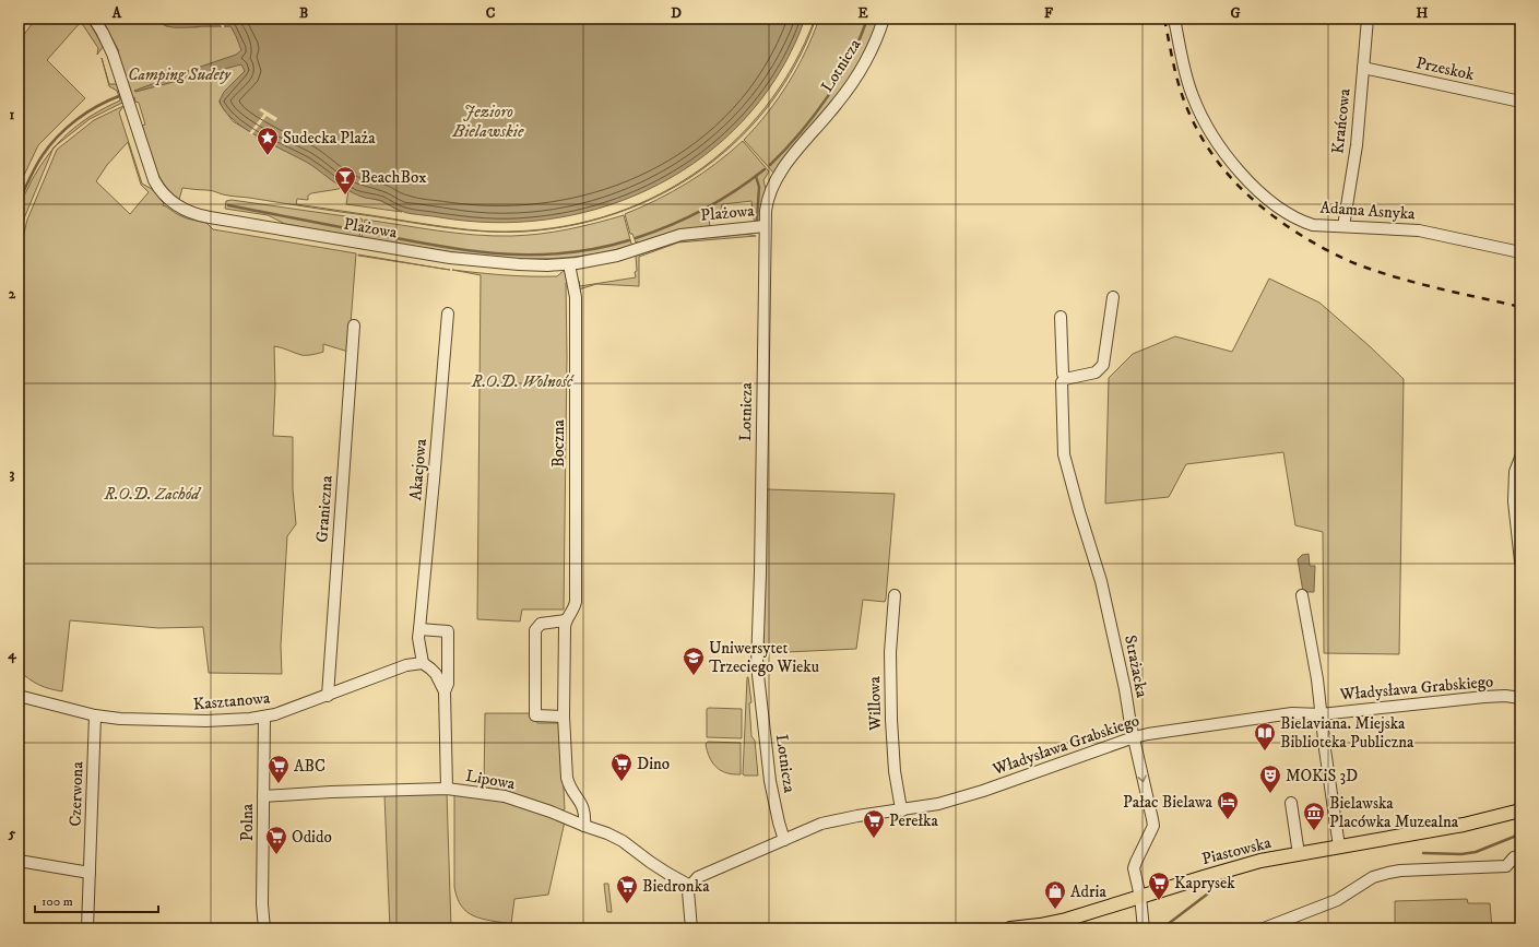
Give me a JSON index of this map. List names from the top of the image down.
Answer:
{
  "streets": {
    "main road": ["Piastowska"],
    "street": [
      "Lotnicza",
      "Przeskok",
      "Krańcowa",
      "Adama Asnyka",
      "Plażowa",
      "Boczna",
      "Akacjowa",
      "Graniczna",
      "Strażacka",
      "Władysława Grabskiego",
      "Kasztanowa",
      "Willowa",
      "Lipowa",
      "Czerwona",
      "Polna"
    ]
  },
  "crossings": [
    ["Lotnicza", "Plażowa"],
    ["Lotnicza", "Władysława Grabskiego"],
    ["Przeskok", "Krańcowa"],
    ["Krańcowa", "Adama Asnyka"],
    ["Plażowa", "Boczna"],
    ["Boczna", "Lipowa"],
    ["Akacjowa", "Kasztanowa"],
    ["Graniczna", "Kasztanowa"],
    ["Strażacka", "Władysława Grabskiego"],
    ["Strażacka", "Piastowska"],
    ["Władysława Grabskiego", "Willowa"],
    ["Władysława Grabskiego", "Lipowa"],
    ["Kasztanowa", "Czerwona"],
    ["Kasztanowa", "Polna"],
    ["Lipowa", "Polna"]
  ],
  "water": ["Jezioro Bielawskie"],
  "parks": ["Camping Sudety", "R.O.D. Wolność", "R.O.D. Zachód"],
  "places": {
    "place": ["Sudecka Plaża"],
    "bar": ["BeachBox"],
    "school or university": ["Uniwersytet Trzeciego Wieku"],
    "library": ["Bielaviana. Miejska Biblioteka Publiczna"],
    "supermarket": [
      "Dino",
      "ABC",
      "Perełka",
      "Odido",
      "Kaprysek",
      "Biedronka"
    ],
    "theatre": ["MOKiS 3D"],
    "hotel": ["Pałac Bielawa"],
    "museum": ["Bielawska Placówka Muzealna"],
    "shop": ["Adria"]
  },
  "scale_bar": "100 m",
  "grid": {
    "columns": [
      "A",
      "B",
      "C",
      "D",
      "E",
      "F",
      "G",
      "H"
    ],
    "rows": [
      "1",
      "2",
      "3",
      "4",
      "5"
    ]
  }
}
